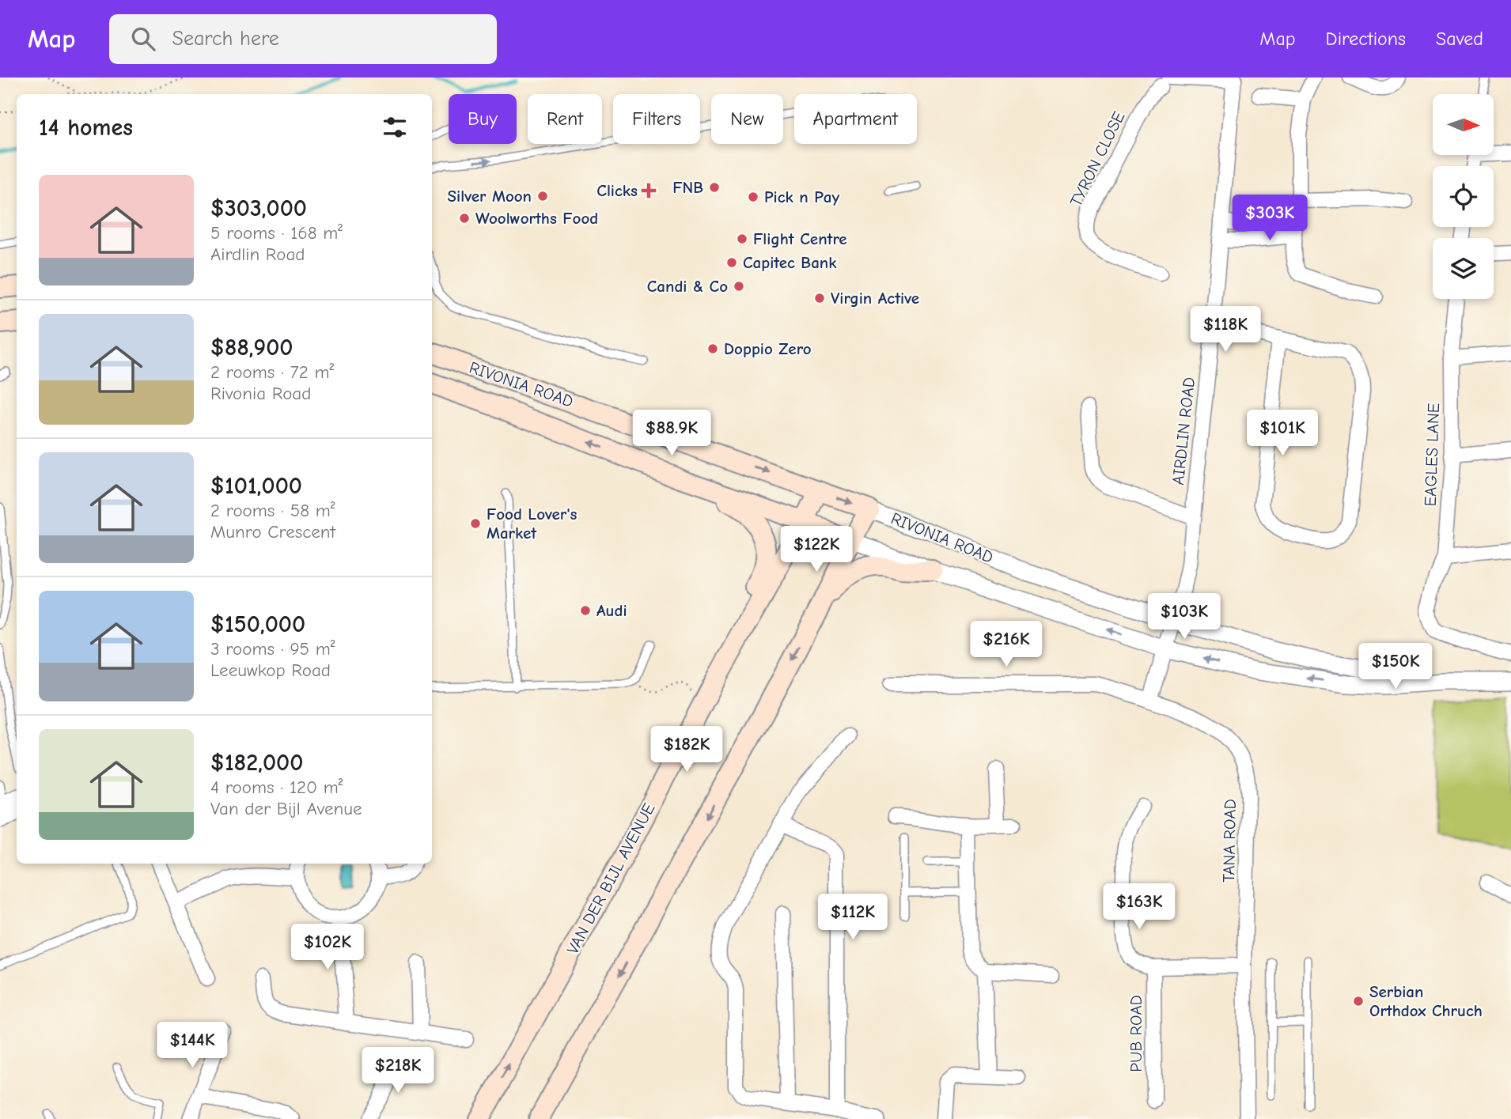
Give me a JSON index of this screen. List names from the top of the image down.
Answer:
{
  "streets": {
    "main road": ["RIVONIA ROAD", "VAN DER BIJL AVENUE"],
    "street": [
      "TYRON CLOSE",
      "AIRDLIN ROAD",
      "EAGLES LANE",
      "TANA ROAD",
      "PUB ROAD"
    ]
  },
  "crossings": [
    ["TYRON CLOSE", "AIRDLIN ROAD"],
    ["RIVONIA ROAD", "AIRDLIN ROAD"],
    ["RIVONIA ROAD", "VAN DER BIJL AVENUE"]
  ],
  "places": {
    "other": [
      "FNB",
      "Silver Moon",
      "Pick n Pay",
      "Woolworths Food",
      "Flight Centre",
      "Capitec Bank",
      "Candi & Co",
      "Virgin Active",
      "Doppio Zero",
      "Food Lover's Market",
      "Audi",
      "Serbian Orthdox Chruch"
    ],
    "health": ["Clicks"]
  },
  "north": "right",
  "page": {
    "header": "Map",
    "search": "Search here",
    "nav": ["Map", "Directions", "Saved"],
    "chip": [
      "Buy",
      "Rent",
      "Filters",
      "New",
      "Apartment"
    ],
    "heading": "14 homes",
    "list": [
      {
        "name": "$303,000",
        "note": "5 rooms · 168 m² · Airdlin Road"
      },
      {
        "name": "$88,900",
        "note": "2 rooms · 72 m² · Rivonia Road"
      },
      {
        "name": "$101,000",
        "note": "2 rooms · 58 m² · Munro Crescent"
      },
      {
        "name": "$150,000",
        "note": "3 rooms · 95 m² · Leeuwkop Road"
      },
      {
        "name": "$182,000",
        "note": "4 rooms · 120 m² · Van der Bijl Avenue"
      }
    ],
    "price": [
      "$303K",
      "$118K",
      "$88.9K",
      "$101K",
      "$122K",
      "$103K",
      "$216K",
      "$150K",
      "$182K",
      "$163K",
      "$112K",
      "$102K",
      "$144K",
      "$218K"
    ]
  }
}
